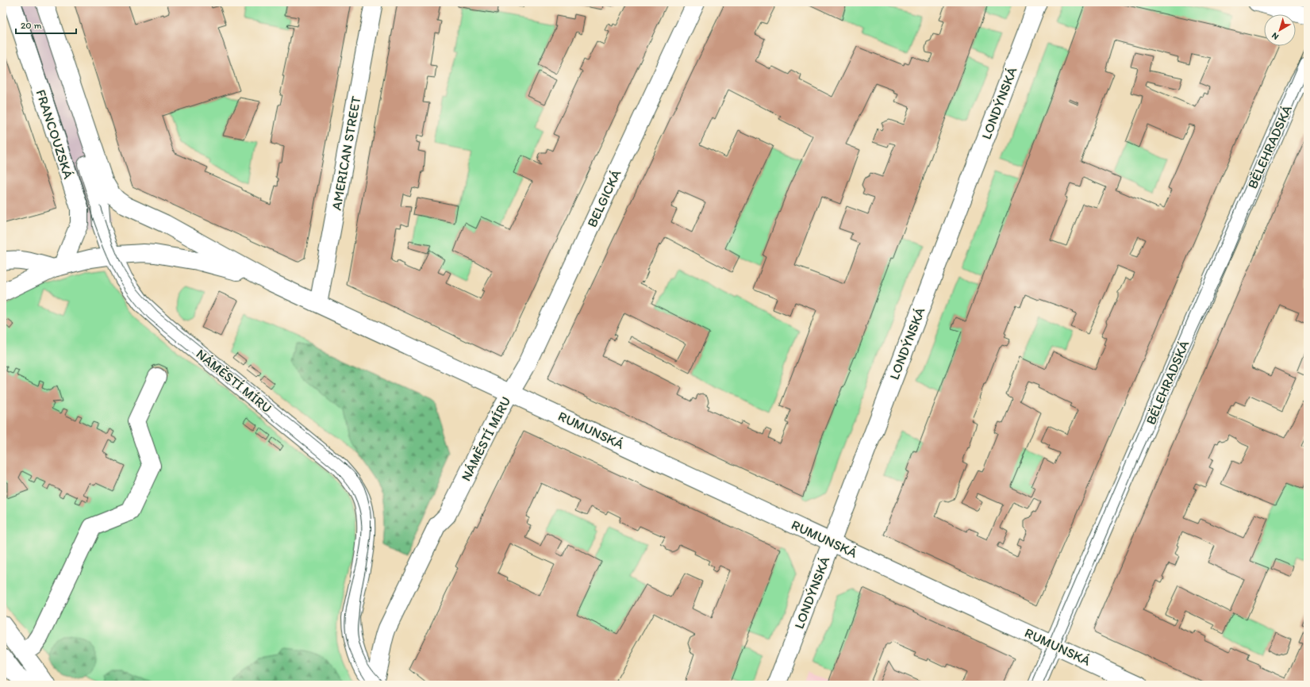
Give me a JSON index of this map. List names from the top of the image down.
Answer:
{
  "streets": {
    "street": [
      "LONDÝNSKÁ",
      "FRANCOUZSKÁ",
      "BĚLEHRADSKÁ",
      "AMERICAN STREET",
      "BELGICKÁ",
      "NÁMĚSTÍ MÍRU",
      "RUMUNSKÁ"
    ]
  },
  "crossings": [
    ["LONDÝNSKÁ", "RUMUNSKÁ"],
    ["FRANCOUZSKÁ", "NÁMĚSTÍ MÍRU"],
    ["BĚLEHRADSKÁ", "RUMUNSKÁ"],
    ["AMERICAN STREET", "NÁMĚSTÍ MÍRU"],
    ["BELGICKÁ", "NÁMĚSTÍ MÍRU"],
    ["BELGICKÁ", "RUMUNSKÁ"],
    ["NÁMĚSTÍ MÍRU", "RUMUNSKÁ"]
  ],
  "scale_bar": "20 m",
  "north": "bottom left"
}
